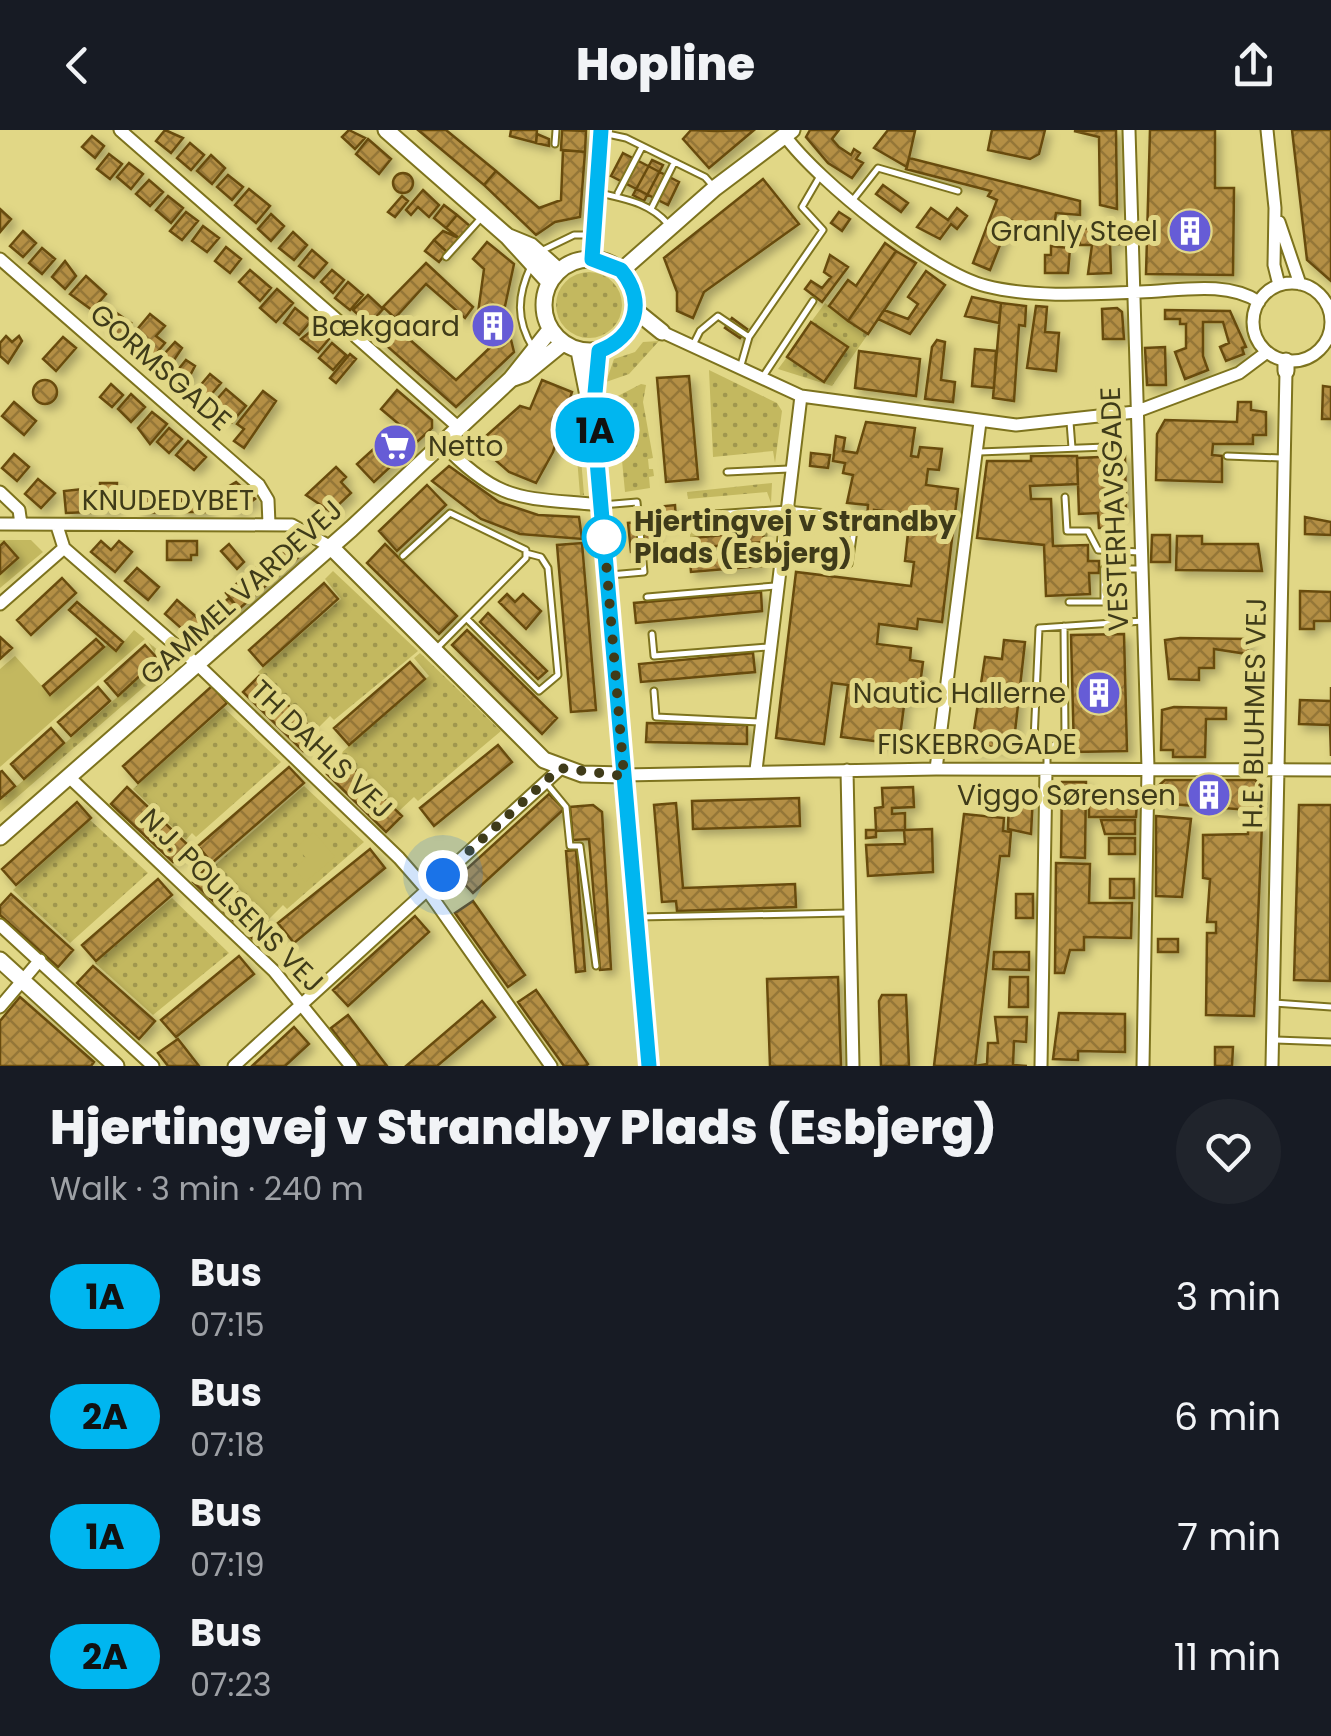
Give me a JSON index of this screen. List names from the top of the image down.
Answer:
{
  "streets": {
    "street": [
      "GORMSGADE",
      "KNUDEDYBET",
      "VESTERHAVSGADE",
      "GAMMEL VARDEVEJ",
      "H.E. BLUHMES VEJ",
      "FISKEBROGADE",
      "TH DAHLS VEJ",
      "N.J. POULSENS VEJ"
    ]
  },
  "crossings": [
    ["GORMSGADE", "KNUDEDYBET"],
    ["KNUDEDYBET", "GAMMEL VARDEVEJ"],
    ["VESTERHAVSGADE", "FISKEBROGADE"],
    ["GAMMEL VARDEVEJ", "TH DAHLS VEJ"],
    ["GAMMEL VARDEVEJ", "N.J. POULSENS VEJ"],
    ["H.E. BLUHMES VEJ", "FISKEBROGADE"]
  ],
  "places": {
    "building": [
      "Granly Steel",
      "Bækgaard",
      "Nautic Hallerne",
      "Viggo Sørensen"
    ],
    "supermarket": ["Netto"],
    "other": ["Hjertingvej v Strandby Plads (Esbjerg)"]
  },
  "lines": ["bus line 1A"],
  "page": {
    "header": "Hopline",
    "on_map": "1A",
    "heading": ["Hjertingvej v Strandby Plads (Esbjerg)", "Walk · 3 min · 240 m"],
    "list": [
      {
        "mark": "1A",
        "name": "Bus",
        "note": "07:15",
        "value": "3 min"
      },
      {
        "mark": "2A",
        "name": "Bus",
        "note": "07:18",
        "value": "6 min"
      },
      {
        "mark": "1A",
        "name": "Bus",
        "note": "07:19",
        "value": "7 min"
      },
      {
        "mark": "2A",
        "name": "Bus",
        "note": "07:23",
        "value": "11 min"
      }
    ]
  }
}
